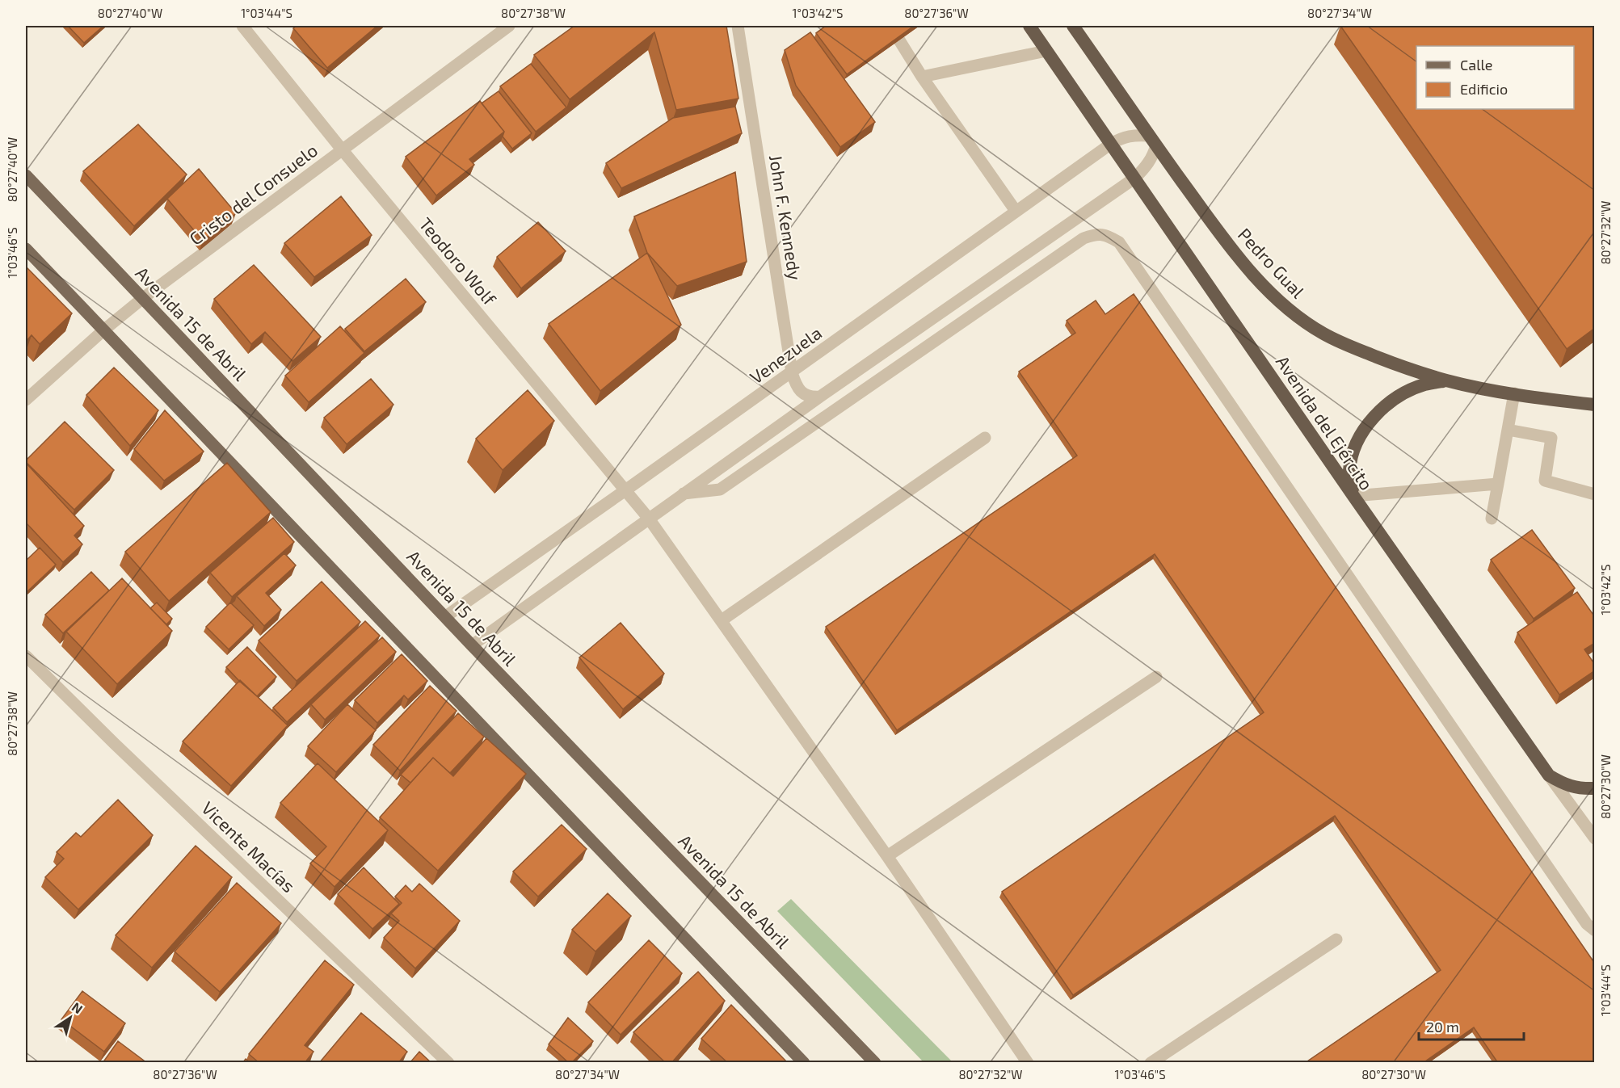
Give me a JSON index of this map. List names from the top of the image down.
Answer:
{
  "streets": {
    "highway": ["Pedro Gual", "Avenida del Ejército"],
    "main road": ["Avenida 15 de Abril"],
    "street": [
      "Cristo del Consuelo",
      "John F. Kennedy",
      "Teodoro Wolf",
      "Venezuela",
      "Vicente Macías"
    ]
  },
  "crossings": [
    ["Cristo del Consuelo", "Teodoro Wolf"],
    ["Cristo del Consuelo", "Avenida 15 de Abril"],
    ["John F. Kennedy", "Venezuela"],
    ["Teodoro Wolf", "Venezuela"],
    ["Pedro Gual", "Venezuela"],
    ["Avenida 15 de Abril", "Venezuela"],
    ["Venezuela", "Avenida del Ejército"]
  ],
  "legend": ["Calle", "Edificio"],
  "scale_bar": "20 m",
  "north": "top right",
  "coordinates": [
    "80°27'40\"W",
    "1°03'44\"S",
    "80°27'38\"W",
    "1°03'42\"S",
    "80°27'36\"W",
    "80°27'34\"W",
    "80°27'32\"W",
    "1°03'46\"S",
    "80°27'30\"W"
  ]
}
